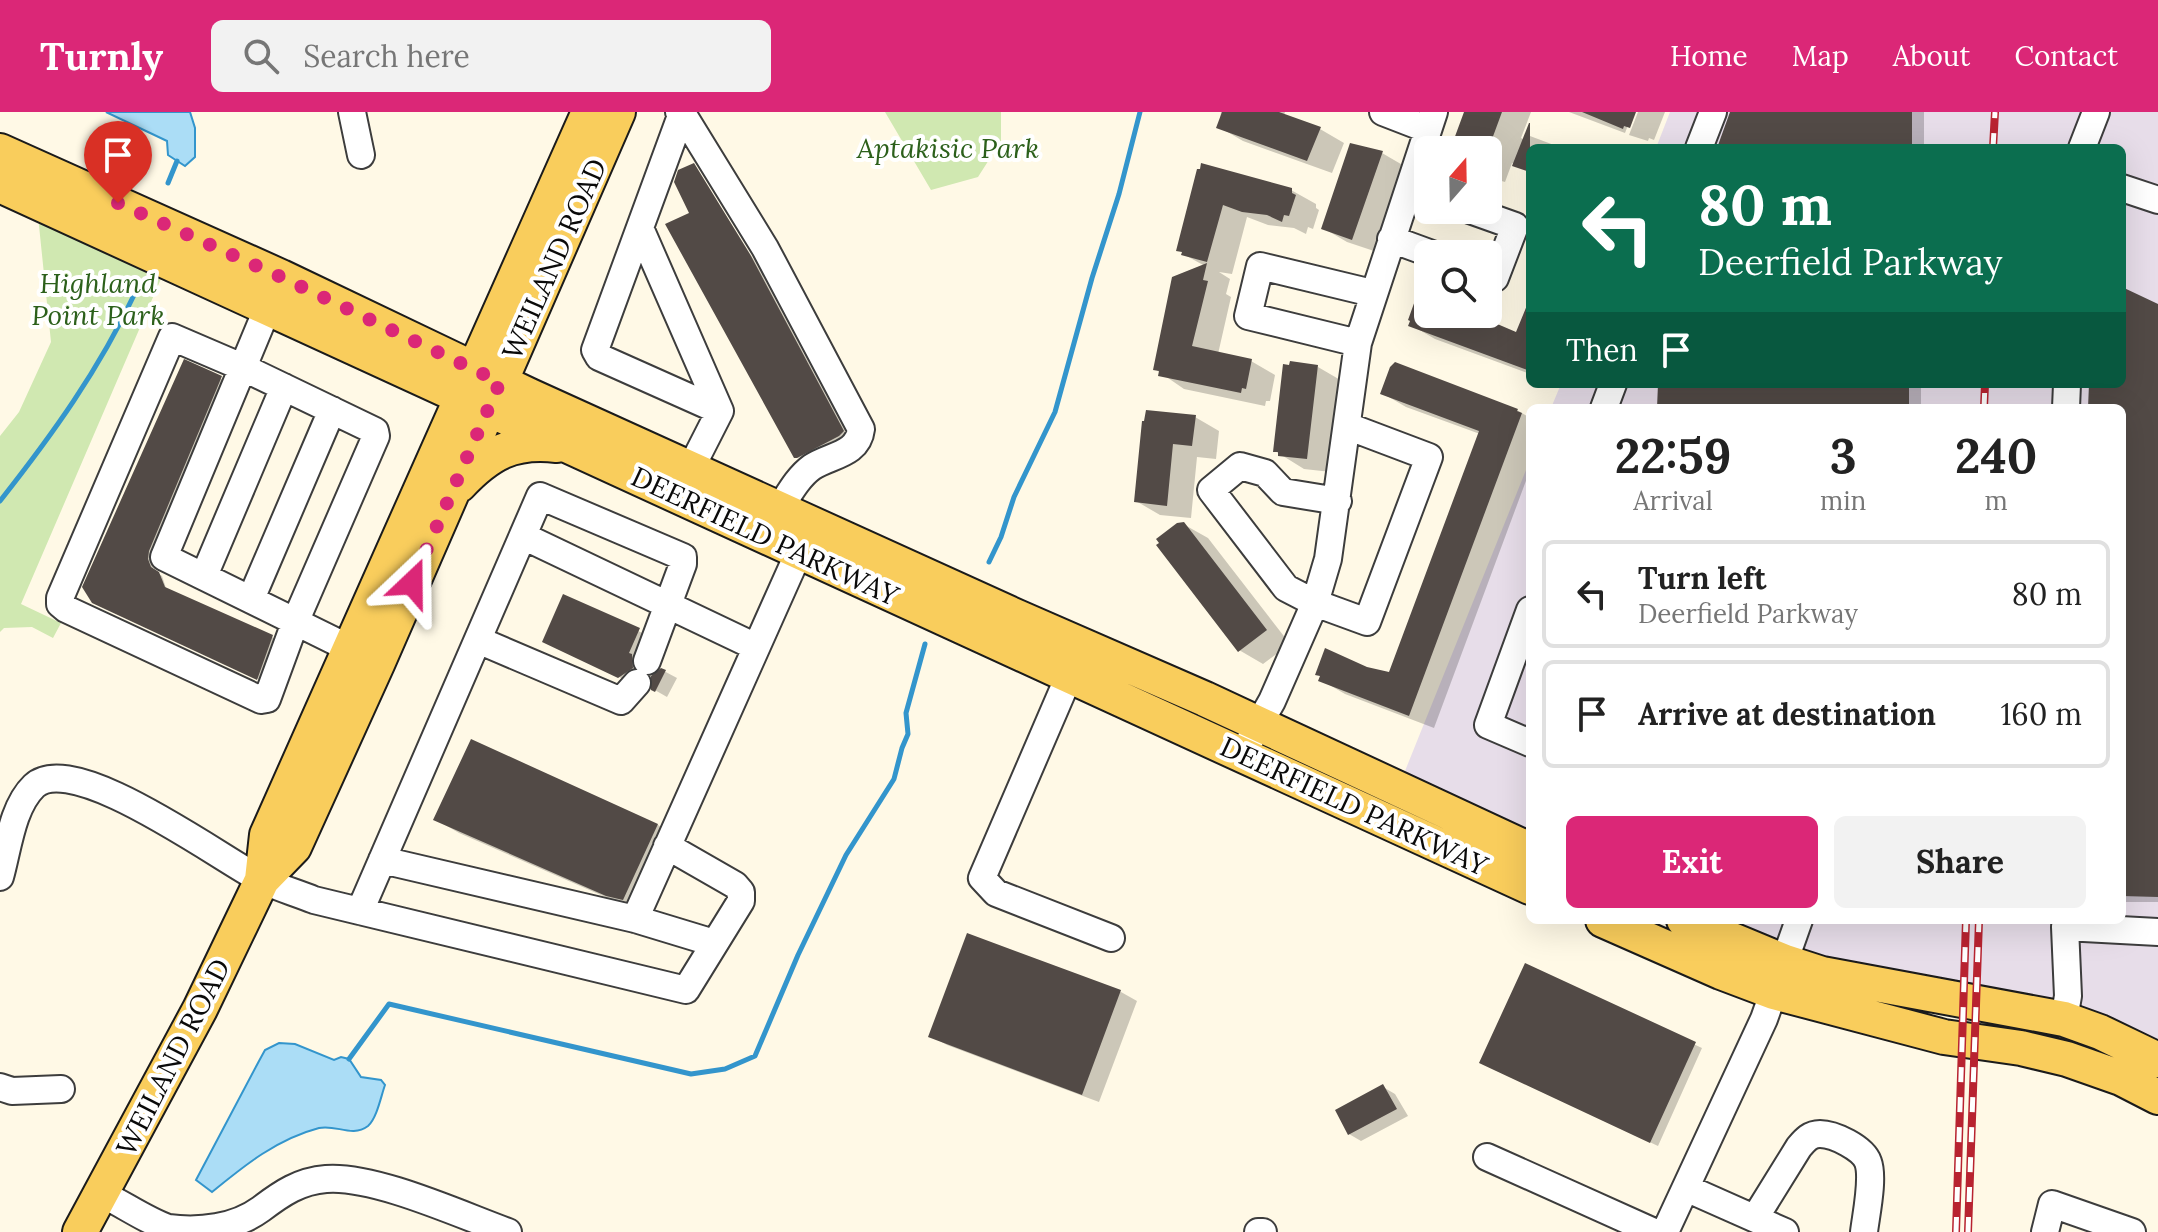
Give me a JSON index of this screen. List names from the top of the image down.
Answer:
{
  "streets": {
    "main road": ["WEILAND ROAD", "DEERFIELD PARKWAY"]
  },
  "crossings": [
    ["WEILAND ROAD", "DEERFIELD PARKWAY"]
  ],
  "parks": ["Aptakisic Park", "Highland Point Park"],
  "north": "top",
  "page": {
    "header": "Turnly",
    "search": "Search here",
    "nav": [
      "Home",
      "Map",
      "About",
      "Contact"
    ],
    "turn": ["80 m", "Deerfield Parkway"],
    "then": "Then",
    "eta": [
      "22:59",
      "Arrival",
      "3",
      "min",
      "240",
      "m"
    ],
    "list": [
      {
        "name": "Turn left",
        "note": "Deerfield Parkway",
        "value": "80 m"
      },
      {
        "name": "Arrive at destination",
        "value": "160 m"
      }
    ],
    "buttons": ["Exit", "Share"]
  }
}
